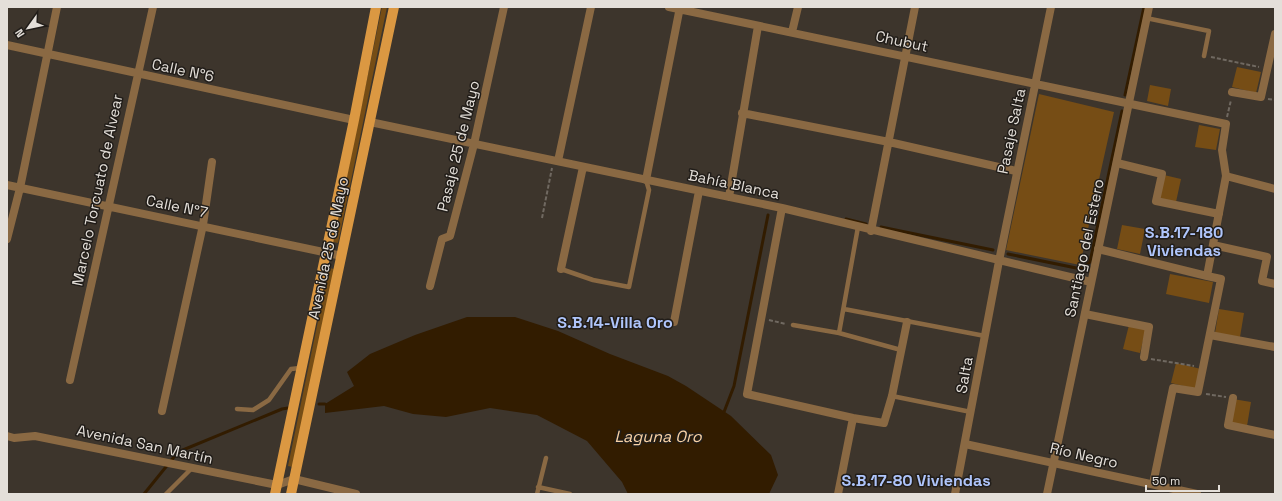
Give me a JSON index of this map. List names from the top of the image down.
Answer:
{
  "streets": {
    "main road": ["Avenida 25 de Mayo"],
    "street": [
      "Chubut",
      "Calle N°6",
      "Pasaje Salta",
      "Pasaje 25 de Mayo",
      "Bahía Blanca",
      "Marcelo Torcuato de Alvear",
      "Calle N°7",
      "Santiago del Estero",
      "Salta",
      "Avenida San Martín",
      "Río Negro"
    ]
  },
  "crossings": [
    ["Chubut", "Pasaje Salta"],
    ["Chubut", "Santiago del Estero"],
    ["Calle N°6", "Marcelo Torcuato de Alvear"],
    ["Calle N°6", "Avenida 25 de Mayo"],
    ["Pasaje Salta", "Bahía Blanca"],
    ["Pasaje Salta", "Salta"],
    ["Pasaje 25 de Mayo", "Bahía Blanca"],
    ["Bahía Blanca", "Avenida 25 de Mayo"],
    ["Bahía Blanca", "Santiago del Estero"],
    ["Bahía Blanca", "Salta"],
    ["Marcelo Torcuato de Alvear", "Calle N°7"],
    ["Calle N°7", "Avenida 25 de Mayo"],
    ["Avenida 25 de Mayo", "Avenida San Martín"],
    ["Santiago del Estero", "Río Negro"],
    ["Salta", "Río Negro"]
  ],
  "districts": ["S.B.17-180 Viviendas", "S.B.14-Villa Oro", "S.B.17-80 Viviendas"],
  "water": ["Laguna Oro"],
  "scale_bar": "50 m",
  "north": "bottom left"
}
